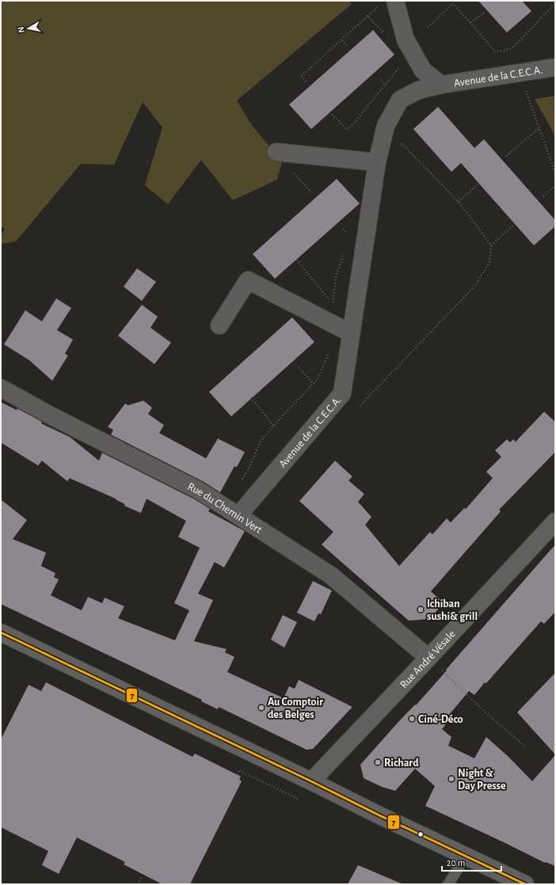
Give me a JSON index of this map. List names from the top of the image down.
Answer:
{
  "streets": {
    "main road": ["Rue André Vésale"],
    "street": ["Avenue de la C.E.C.A.", "Rue du Chemin Vert"]
  },
  "crossings": [
    ["Avenue de la C.E.C.A.", "Rue du Chemin Vert"],
    ["Rue du Chemin Vert", "Rue André Vésale"]
  ],
  "places": [
    "Ichiban sushi& grill",
    "Au Comptoir des Belges",
    "Ciné-Déco",
    "Richard",
    "Night & Day Presse"
  ],
  "lines": ["transit line 7"],
  "scale_bar": "20 m",
  "north": "left"
}
